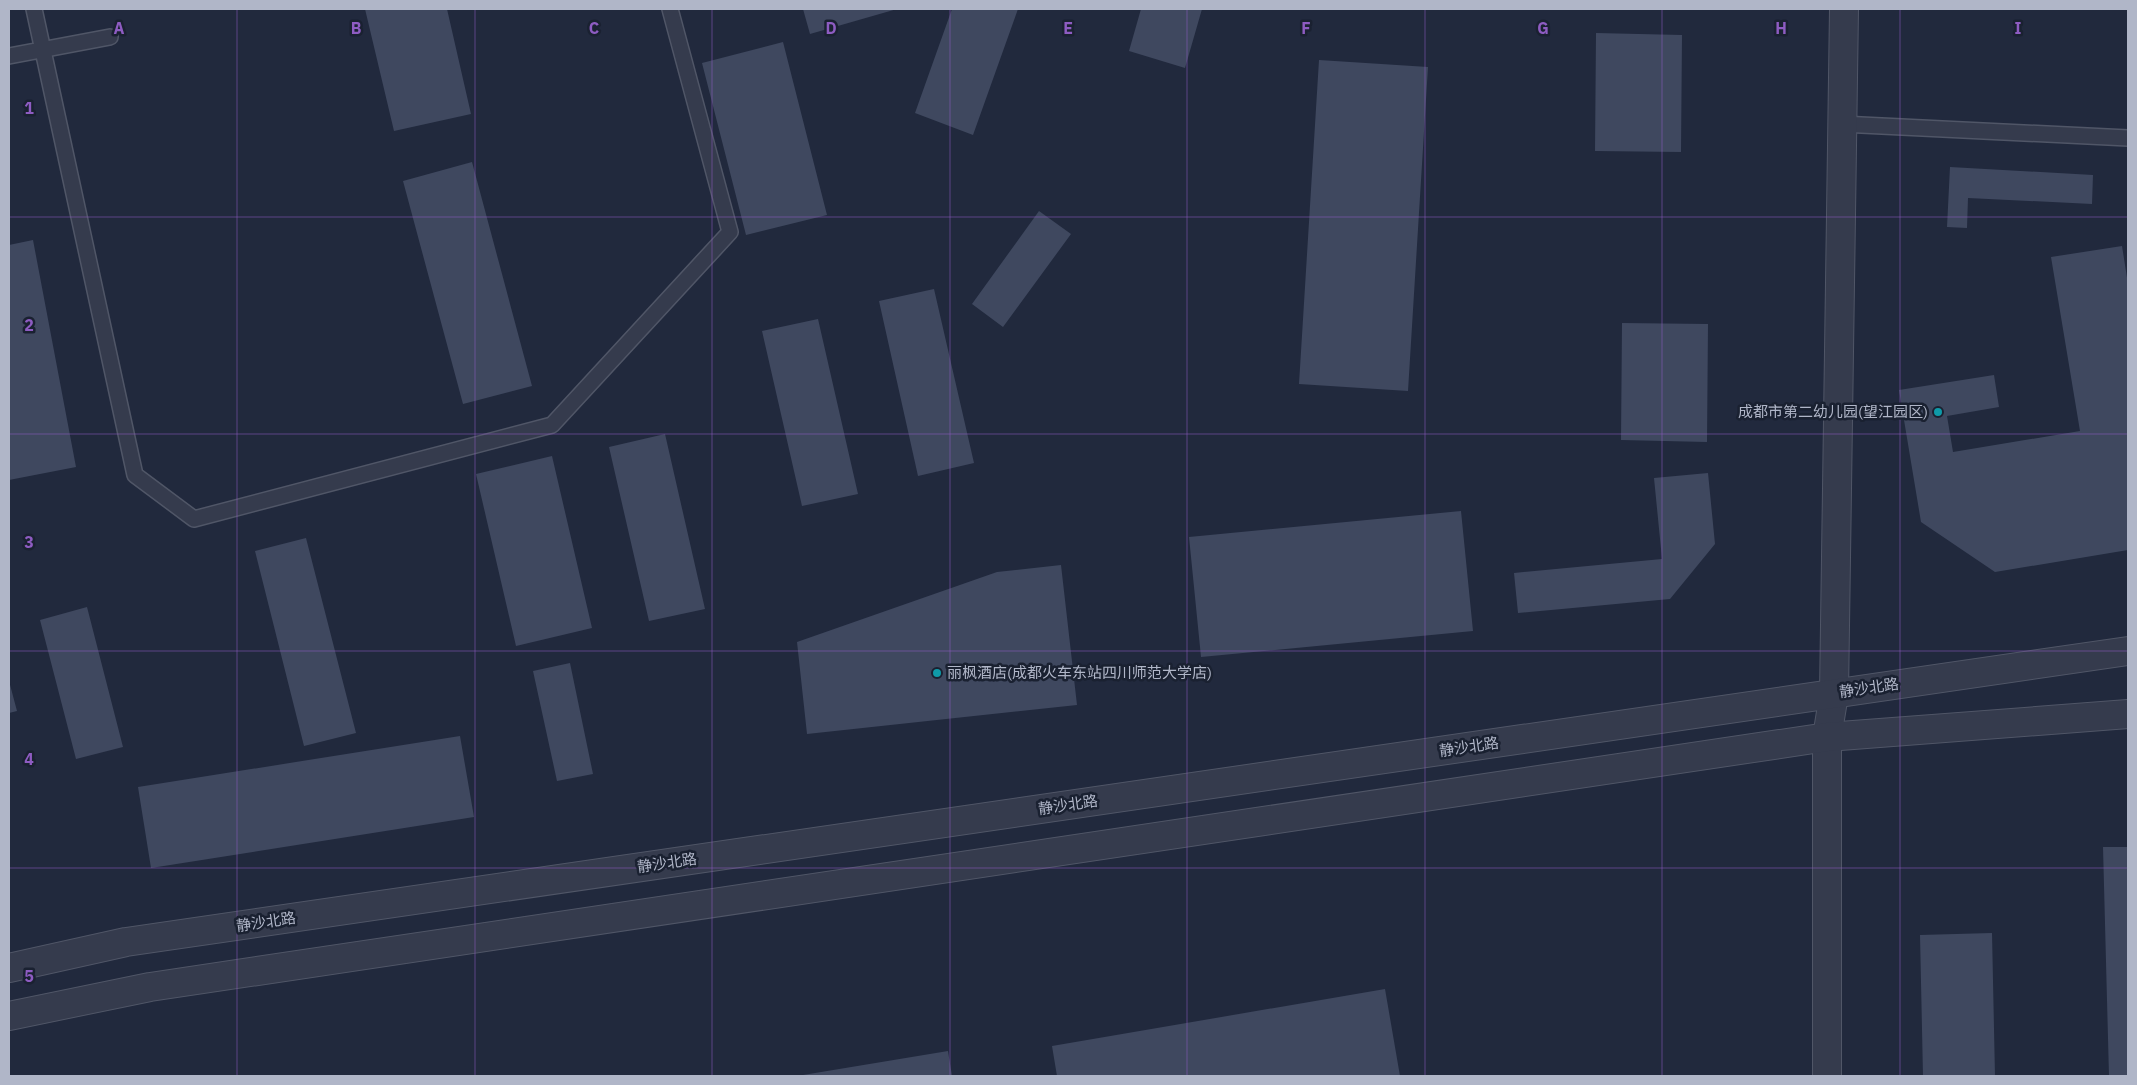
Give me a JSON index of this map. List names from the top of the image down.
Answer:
{
  "streets": {
    "street": ["静沙北路"]
  },
  "places": ["成都市第二幼儿园(望江园区)", "丽枫酒店(成都火车东站四川师范大学店)"],
  "grid": {
    "columns": [
      "A",
      "B",
      "C",
      "D",
      "E",
      "F",
      "G",
      "H",
      "I"
    ],
    "rows": [
      "1",
      "2",
      "3",
      "4",
      "5"
    ]
  }
}
